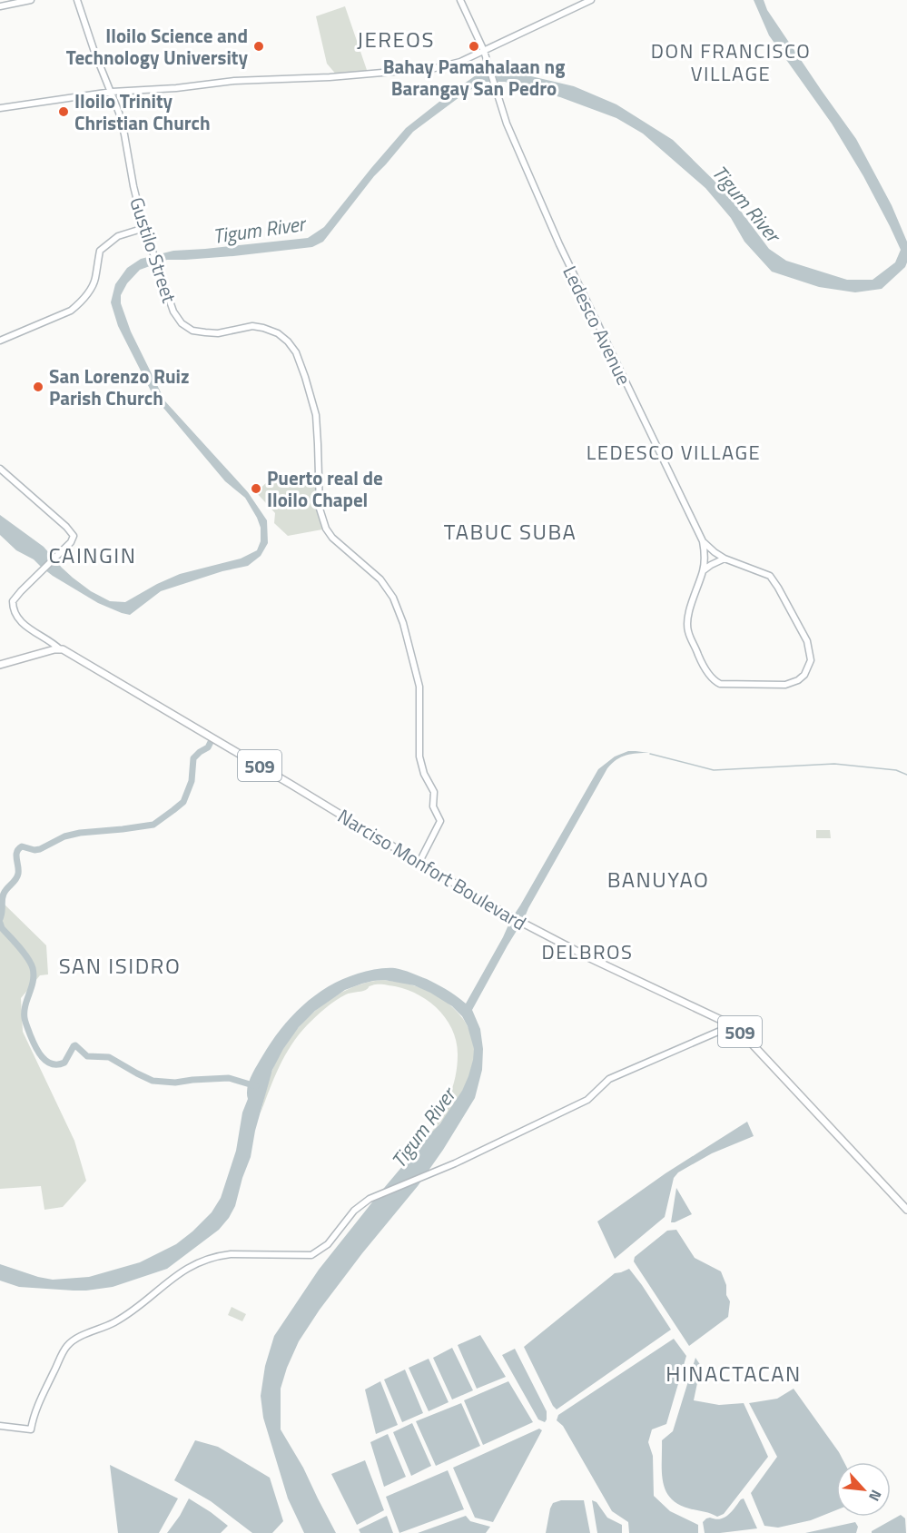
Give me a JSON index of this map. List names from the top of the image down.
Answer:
{
  "streets": {
    "main road": ["509", "Narciso Monfort Boulevard"],
    "street": ["Gustilo Street", "Ledesco Avenue"]
  },
  "crossings": [
    ["Gustilo Street", "Narciso Monfort Boulevard"]
  ],
  "districts": [
    "JEREOS",
    "DON FRANCISCO VILLAGE",
    "LEDESCO VILLAGE",
    "TABUC SUBA",
    "CAINGIN",
    "BANUYAO",
    "DELBROS",
    "SAN ISIDRO",
    "HINACTACAN"
  ],
  "water": ["Tigum River"],
  "places": [
    "Iloilo Science and Technology University",
    "Bahay Pamahalaan ng Barangay San Pedro",
    "Iloilo Trinity Christian Church",
    "San Lorenzo Ruiz Parish Church",
    "Puerto real de Iloilo Chapel"
  ],
  "north": "bottom right"
}
